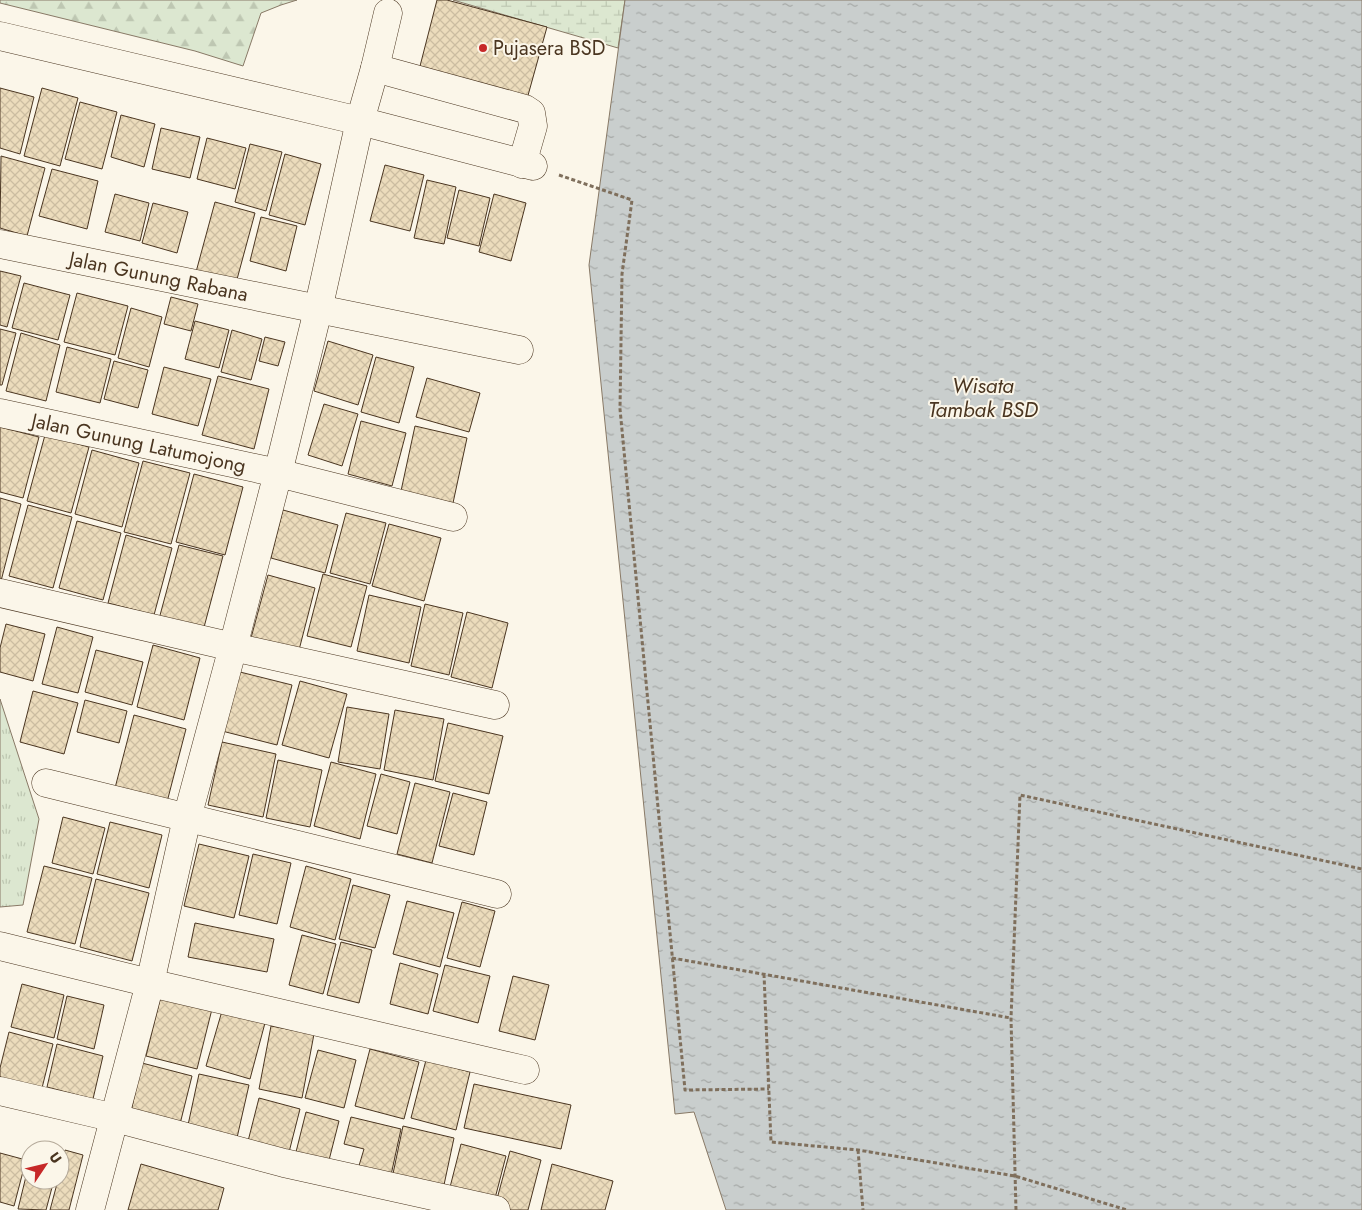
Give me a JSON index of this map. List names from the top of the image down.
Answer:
{
  "streets": {
    "street": ["Jalan Gunung Rabana", "Jalan Gunung Latumojong"]
  },
  "water": ["Wisata Tambak BSD"],
  "places": ["Pujasera BSD"],
  "north": "top right"
}
